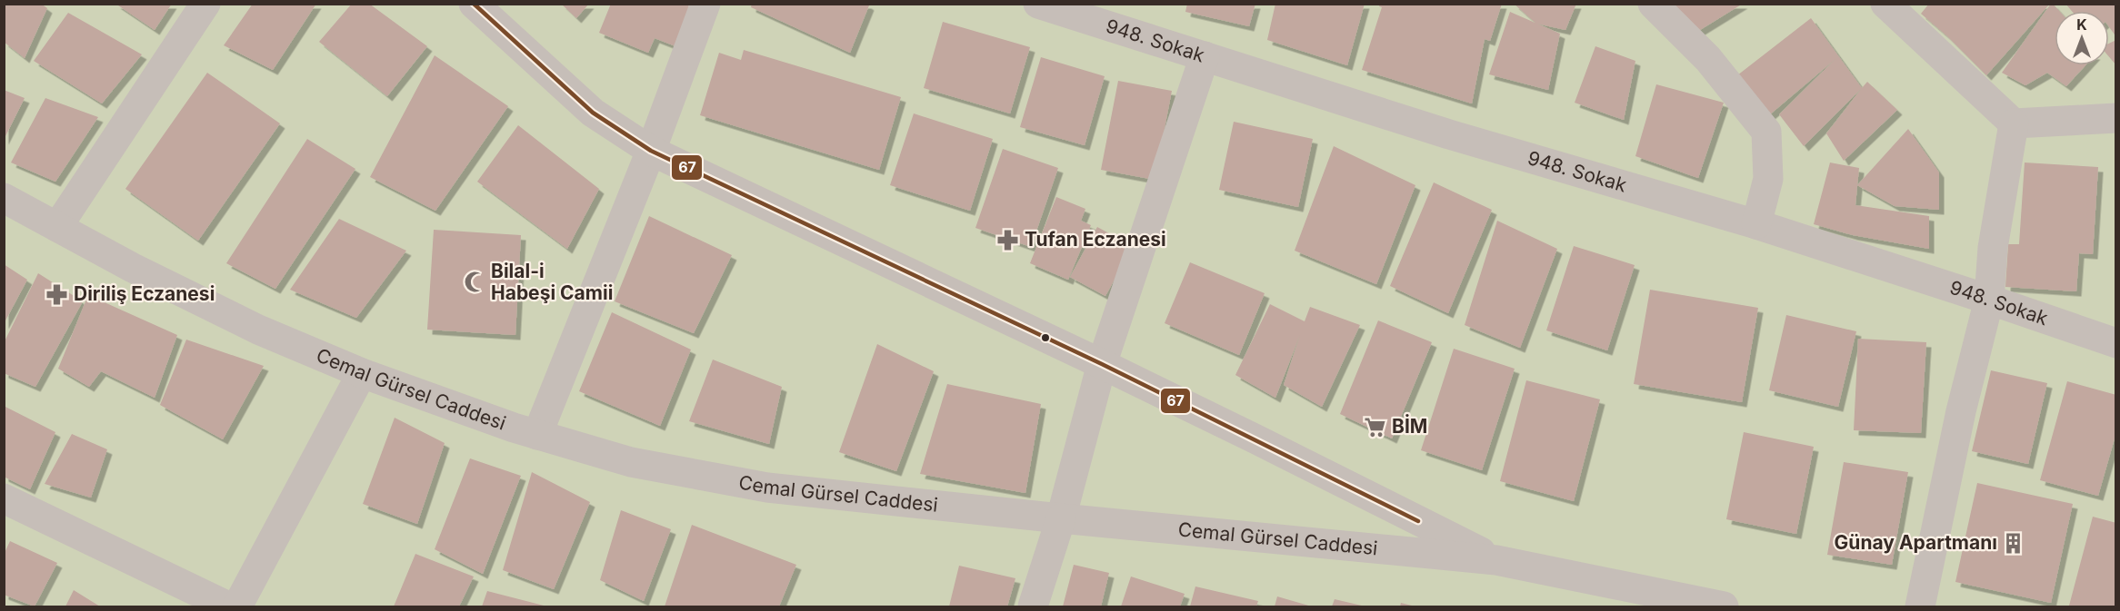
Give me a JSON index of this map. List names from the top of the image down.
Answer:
{
  "streets": {
    "street": ["948. Sokak", "Cemal Gürsel Caddesi"]
  },
  "places": {
    "pharmacy": ["Tufan Eczanesi", "Diriliş Eczanesi"],
    "mosque": ["Bilal-i Habeşi Camii"],
    "supermarket": ["BİM"],
    "building": ["Günay Apartmanı"]
  },
  "lines": ["transit line 67"],
  "north": "top"
}
